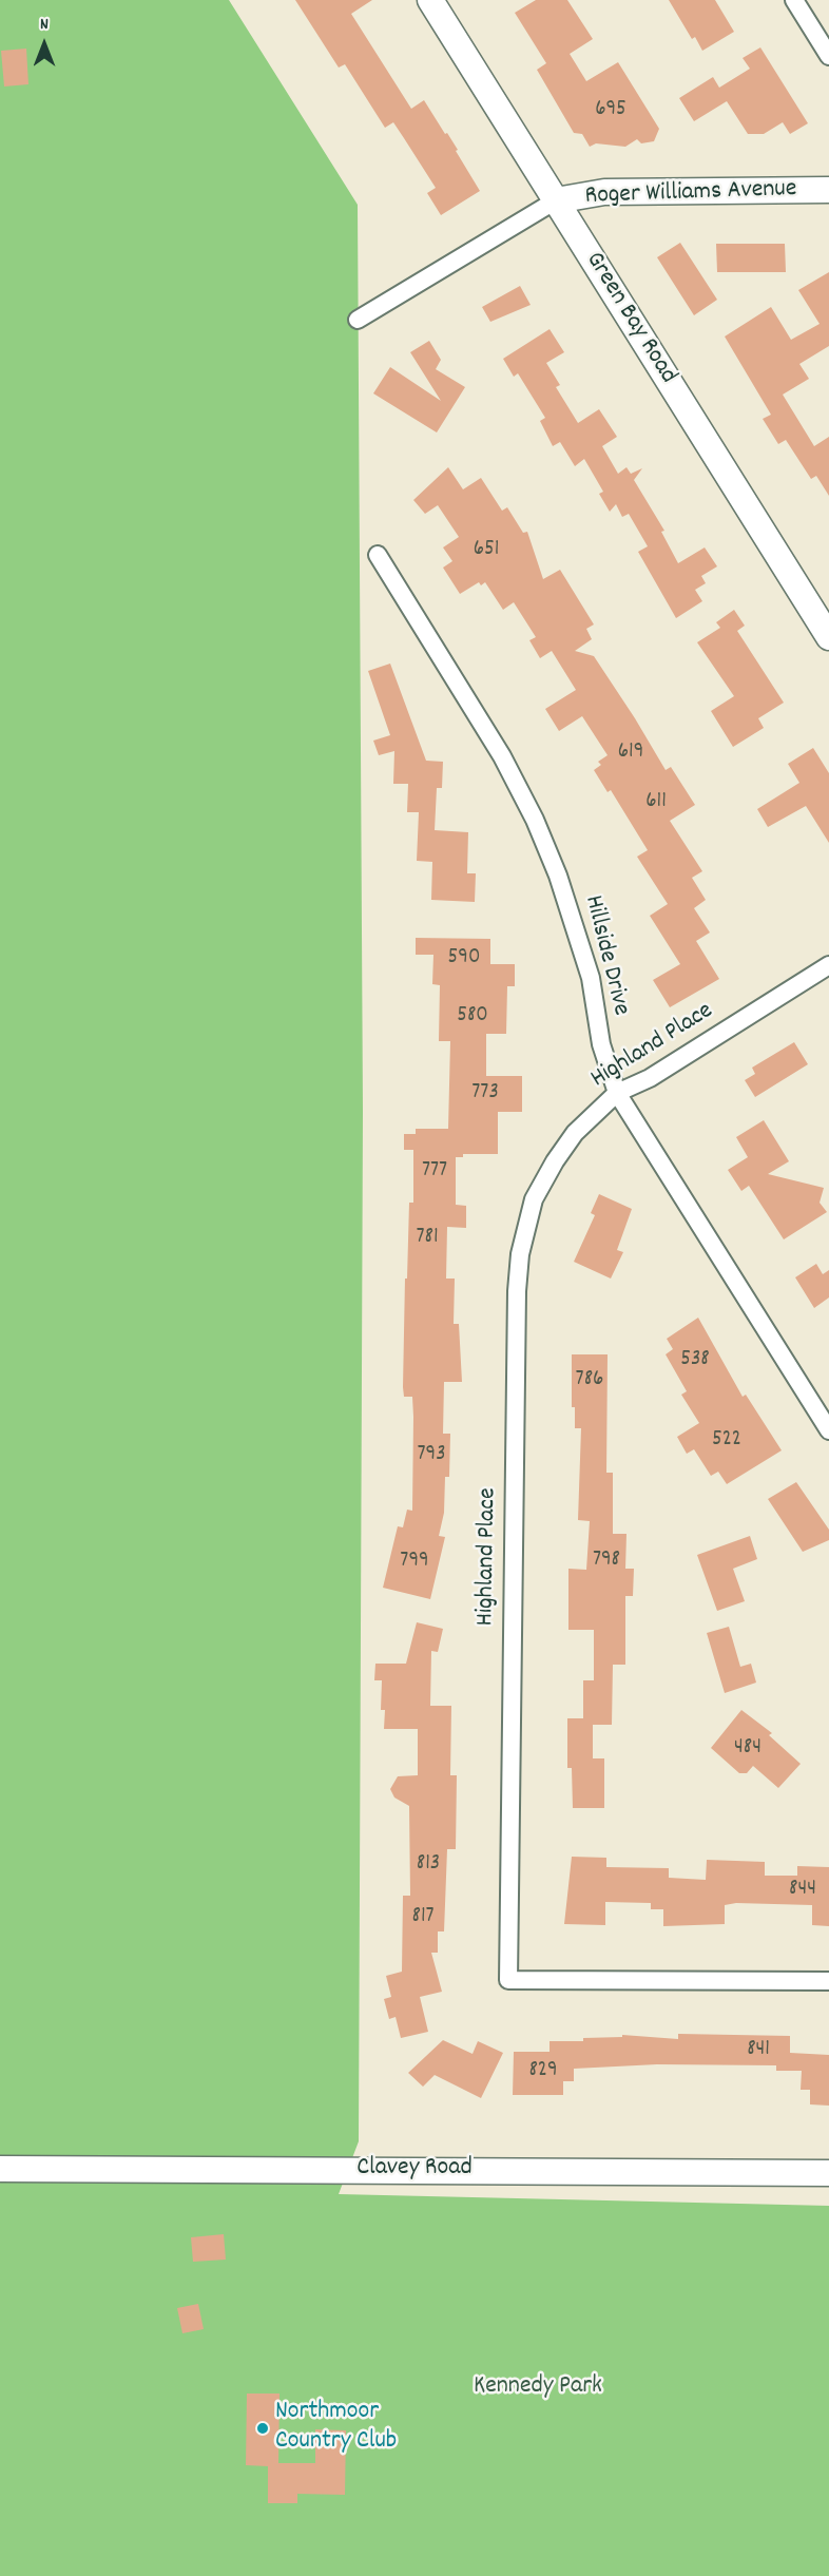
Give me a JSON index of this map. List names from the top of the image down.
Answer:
{
  "streets": {
    "main road": ["Roger Williams Avenue", "Green Bay Road", "Clavey Road"],
    "street": ["Hillside Drive", "Highland Place"]
  },
  "crossings": [
    ["Roger Williams Avenue", "Green Bay Road"],
    ["Hillside Drive", "Highland Place"]
  ],
  "parks": ["Kennedy Park"],
  "places": ["Northmoor Country Club"],
  "house_numbers": [
    "695",
    "651",
    "619",
    "611",
    "590",
    "580",
    "773",
    "777",
    "781",
    "538",
    "786",
    "522",
    "793",
    "798",
    "799",
    "484",
    "813",
    "844",
    "817",
    "841",
    "829"
  ],
  "north": "top"
}
